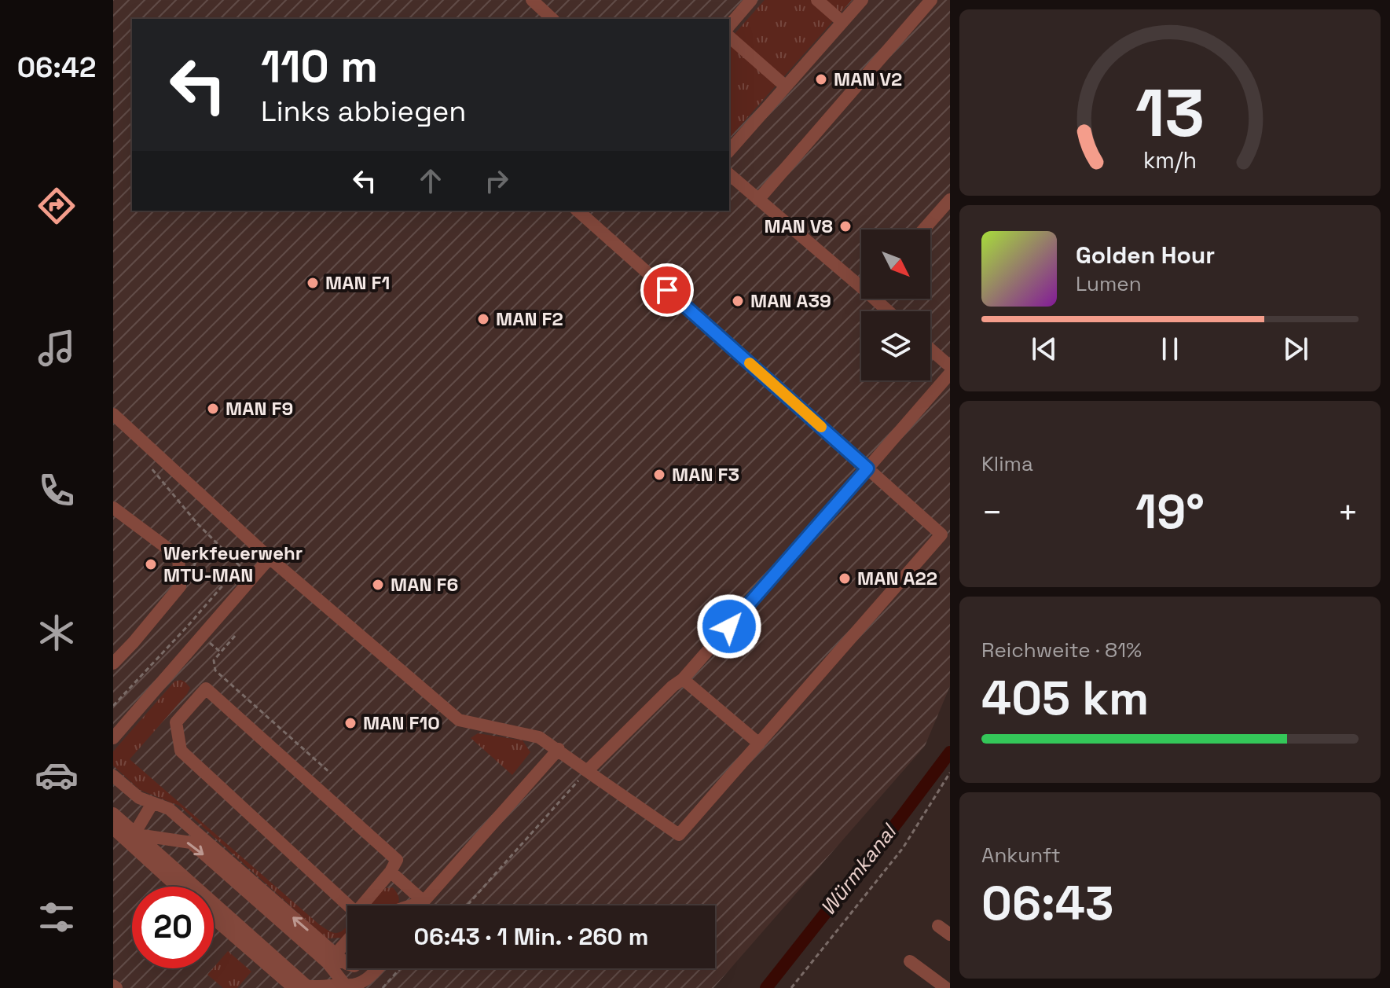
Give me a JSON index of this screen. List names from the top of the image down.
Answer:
{
  "water": ["Würmkanal"],
  "places": [
    "MAN V2",
    "MAN V8",
    "MAN F1",
    "MAN A39",
    "MAN F2",
    "MAN F9",
    "MAN F3",
    "Werkfeuerwehr MTU-MAN",
    "MAN A22",
    "MAN F6",
    "MAN F10"
  ],
  "north": "bottom right",
  "page": {
    "tabs": "06:42",
    "turn": ["110 m", "Links abbiegen"],
    "song": ["Golden Hour", "Lumen"],
    "tile": [
      "Klima",
      ["Reichweite · 81%", "405 km"],
      ["Ankunft", "06:43"]
    ],
    "heat": ["−", "19°", "+"],
    "limit": "20",
    "trip": "06:43 · 1 Min. · 260 m",
    "gauge": ["13", "km/h"]
  }
}
